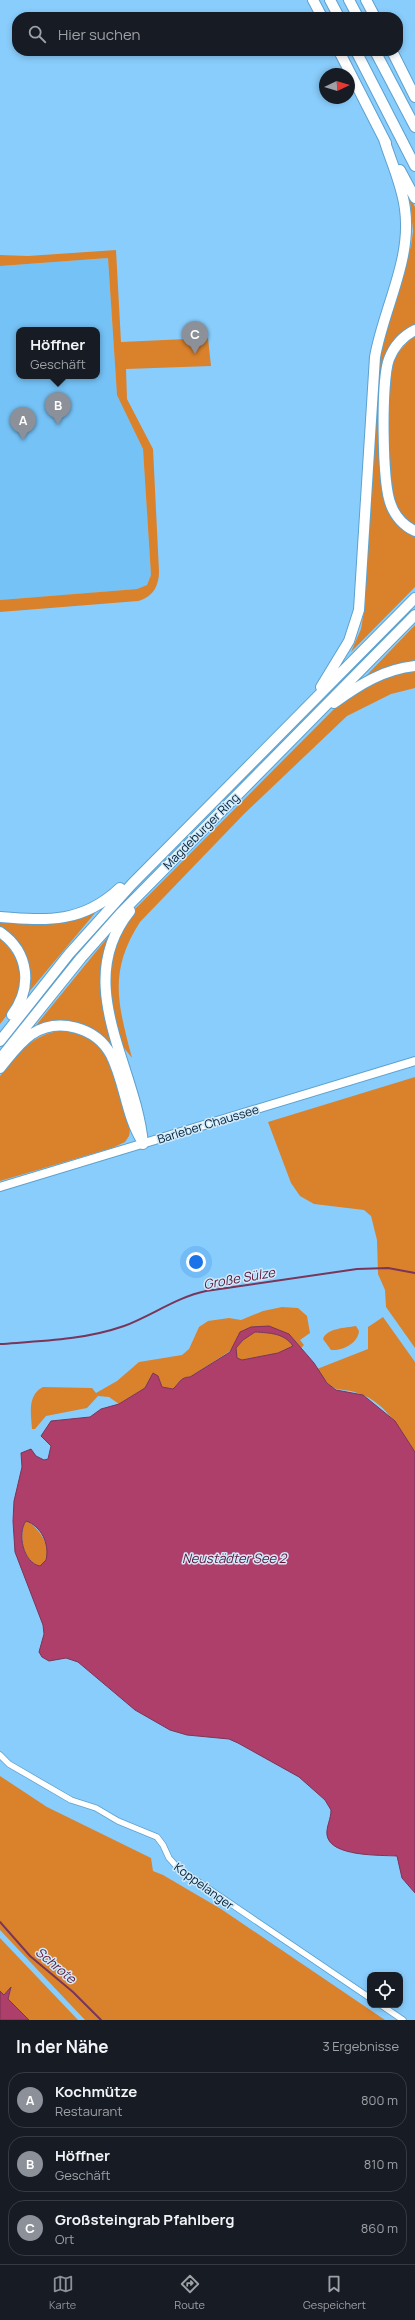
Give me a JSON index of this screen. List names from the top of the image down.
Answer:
{
  "streets": {
    "highway": ["Magdeburger Ring"],
    "street": ["Barleber Chaussee", "Koppelanger"]
  },
  "water": ["Große Sülze", "Neustädter See 2", "Schrote"],
  "north": "right",
  "page": {
    "search": "Hier suchen",
    "pins": ["C", "B", "A"],
    "popup": ["Höffner", "Geschäft"],
    "heading": ["In der Nähe", "3 Ergebnisse"],
    "list": [
      {
        "mark": "A",
        "name": "Kochmütze",
        "note": "Restaurant",
        "value": "800 m"
      },
      {
        "mark": "B",
        "name": "Höffner",
        "note": "Geschäft",
        "value": "810 m"
      },
      {
        "mark": "C",
        "name": "Großsteingrab Pfahlberg",
        "note": "Ort",
        "value": "860 m"
      }
    ],
    "nav": ["Karte", "Route", "Gespeichert"]
  }
}
